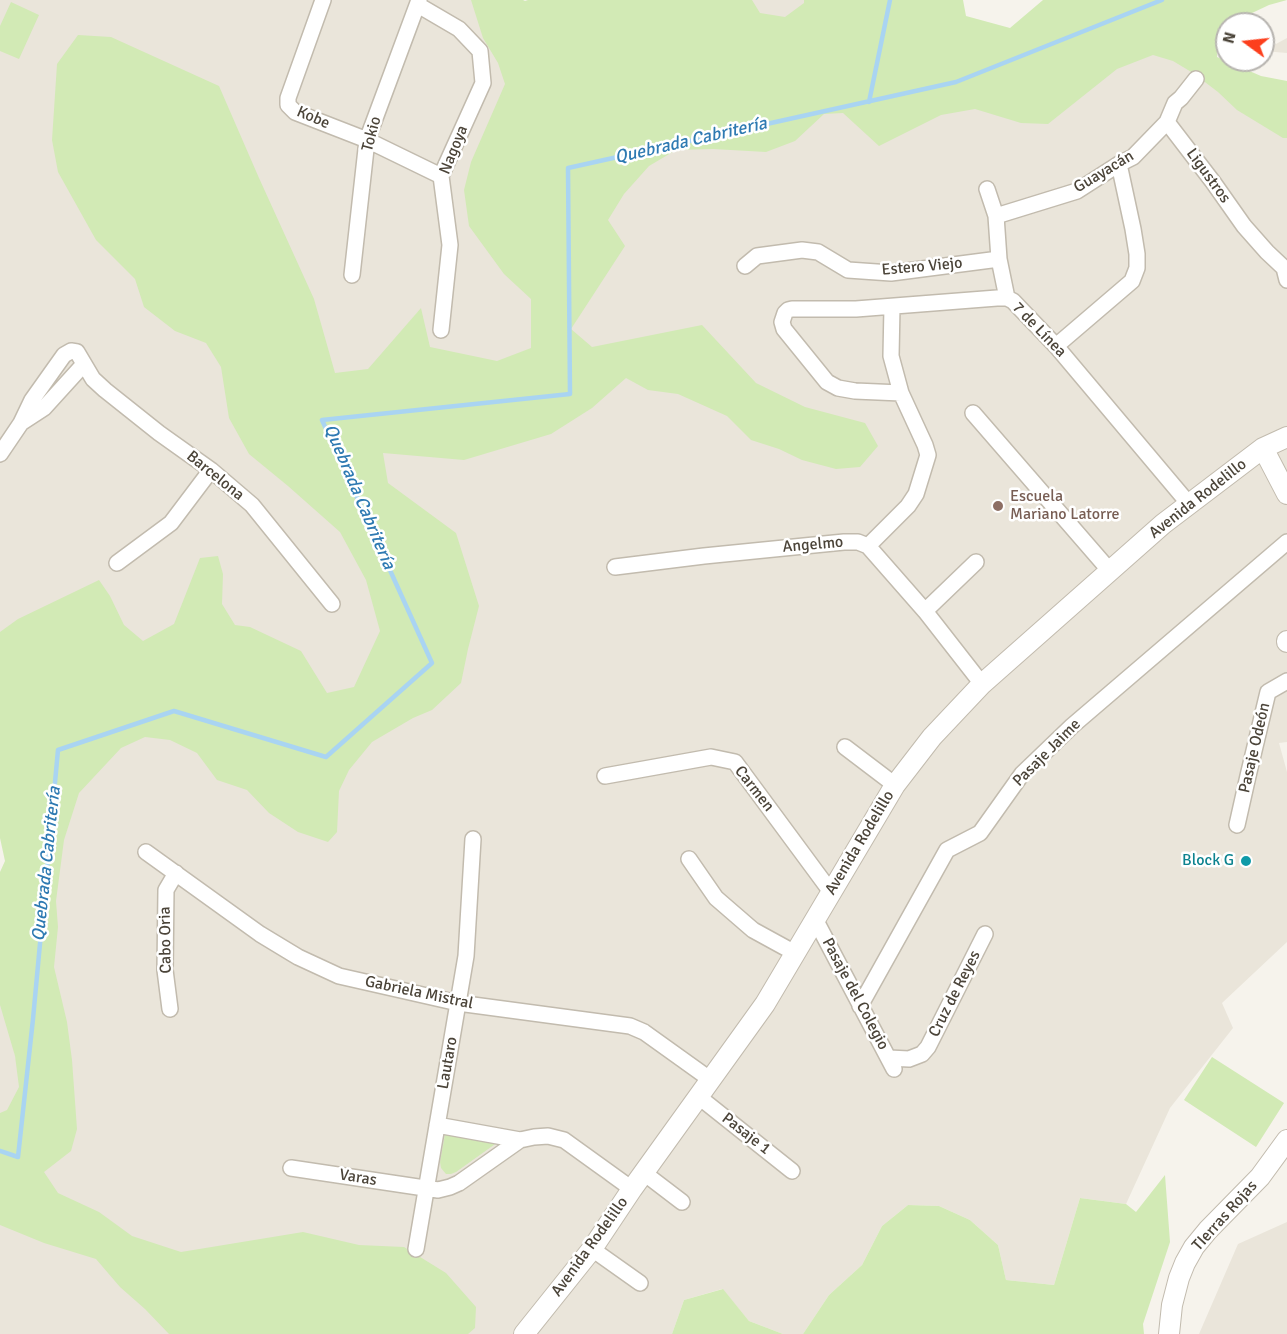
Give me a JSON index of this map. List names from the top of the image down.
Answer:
{
  "streets": {
    "street": [
      "Kobe",
      "Tokio",
      "Nagoya",
      "Guayacán",
      "Ligustros",
      "Estero Viejo",
      "7 de Línea",
      "Barcelona",
      "Avenida Rodelillo",
      "Angelmo",
      "Pasaje Odeón",
      "Pasaje Jaime",
      "Carmen",
      "Cabo Oria",
      "Gabriela Mistral",
      "Pasaje del Colegio",
      "Cruz de Reyes",
      "Lautaro",
      "Pasaje 1",
      "Varas",
      "TIerras Rojas"
    ]
  },
  "crossings": [
    ["Kobe", "Tokio"],
    ["Kobe", "Nagoya"],
    ["Tokio", "Nagoya"],
    ["Guayacán", "Ligustros"],
    ["7 de Línea", "Avenida Rodelillo"],
    ["Avenida Rodelillo", "Angelmo"],
    ["Avenida Rodelillo", "Carmen"],
    ["Avenida Rodelillo", "Gabriela Mistral"],
    ["Avenida Rodelillo", "Pasaje del Colegio"],
    ["Avenida Rodelillo", "Pasaje 1"],
    ["Pasaje Jaime", "Pasaje del Colegio"],
    ["Cabo Oria", "Gabriela Mistral"],
    ["Gabriela Mistral", "Lautaro"],
    ["Pasaje del Colegio", "Cruz de Reyes"],
    ["Lautaro", "Varas"]
  ],
  "water": ["Quebrada Cabritería"],
  "places": ["Escuela Mariano Latorre", "Block G"],
  "north": "left"
}
